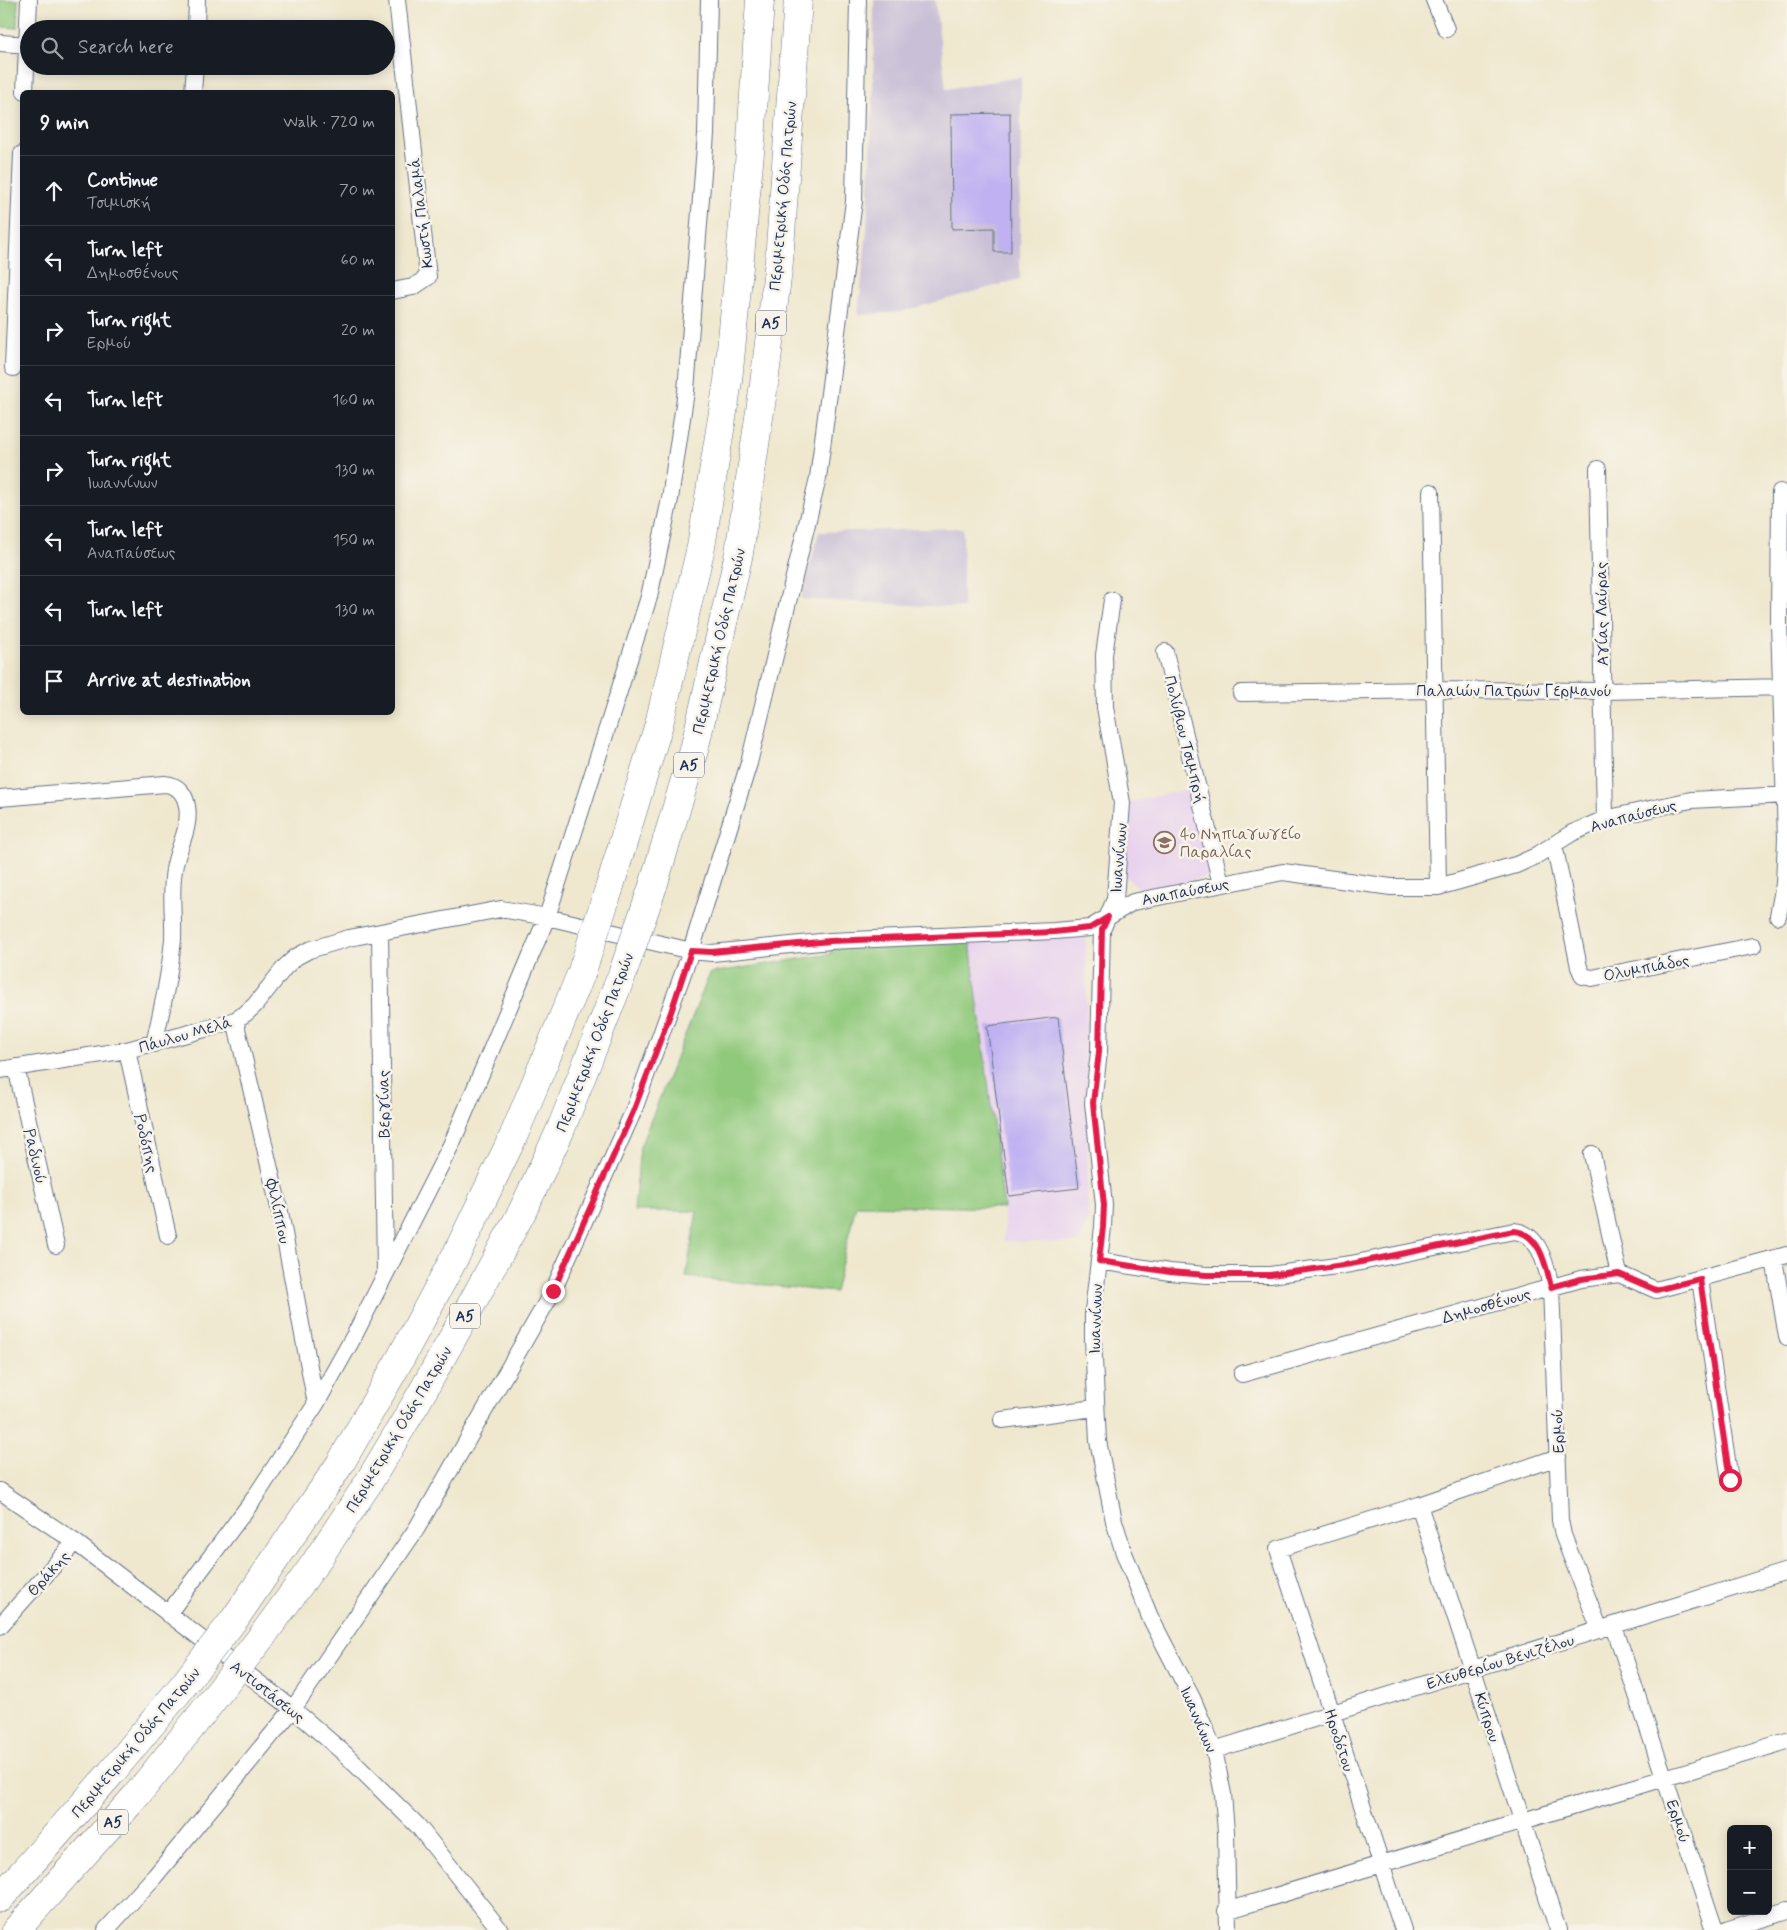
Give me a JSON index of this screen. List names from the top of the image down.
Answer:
{
  "streets": {
    "highway": ["Περιμετρική Οδός Πατρών", "Α5"],
    "street": [
      "Κωστή Παλαμά",
      "Αγίας Λαύρας",
      "Παλαιών Πατρών Γερμανού",
      "Πολύβιου Τσιμπρή",
      "Αναπαύσεως",
      "Ιωαννίνων",
      "Ολυμπιάδος",
      "Πάυλου Μελά",
      "Βεργίνας",
      "Ροδόπης",
      "Ραδινού",
      "Φιλίππου",
      "Δημοσθένους",
      "Ερμού",
      "Θράκης",
      "Ελευθερίου Βενιζέλου",
      "Αντιστάσεως",
      "Κύπρου",
      "Ηροδότου"
    ]
  },
  "crossings": [
    ["Αγίας Λαύρας", "Παλαιών Πατρών Γερμανού"],
    ["Αγίας Λαύρας", "Αναπαύσεως"],
    ["Πολύβιου Τσιμπρή", "Αναπαύσεως"],
    ["Αναπαύσεως", "Ιωαννίνων"],
    ["Αναπαύσεως", "Ολυμπιάδος"],
    ["Αναπαύσεως", "Πάυλου Μελά"],
    ["Ιωαννίνων", "Ερμού"],
    ["Ιωαννίνων", "Ελευθερίου Βενιζέλου"],
    ["Πάυλου Μελά", "Βεργίνας"],
    ["Πάυλου Μελά", "Ροδόπης"],
    ["Πάυλου Μελά", "Ραδινού"],
    ["Πάυλου Μελά", "Φιλίππου"],
    ["Δημοσθένους", "Ερμού"],
    ["Ερμού", "Ελευθερίου Βενιζέλου"],
    ["Θράκης", "Αντιστάσεως"],
    ["Ελευθερίου Βενιζέλου", "Κύπρου"],
    ["Ελευθερίου Βενιζέλου", "Ηροδότου"],
    ["Κύπρου", "Ηροδότου"]
  ],
  "places": {
    "school or university": ["4o Νηπιαγωγείο Παραλίας"]
  },
  "page": {
    "search": "Search here",
    "heading": ["9 min", "Walk · 720 m"],
    "list": [
      ["Continue", "Τσιμισκή", "70 m"],
      ["Turn left", "Δημοσθένους", "60 m"],
      ["Turn right", "Ερμού", "20 m"],
      ["Turn left", "160 m"],
      ["Turn right", "Ιωαννίνων", "130 m"],
      ["Turn left", "Αναπαύσεως", "150 m"],
      ["Turn left", "130 m"],
      "Arrive at destination"
    ],
    "map_buttons": ["+", "−"]
  }
}
